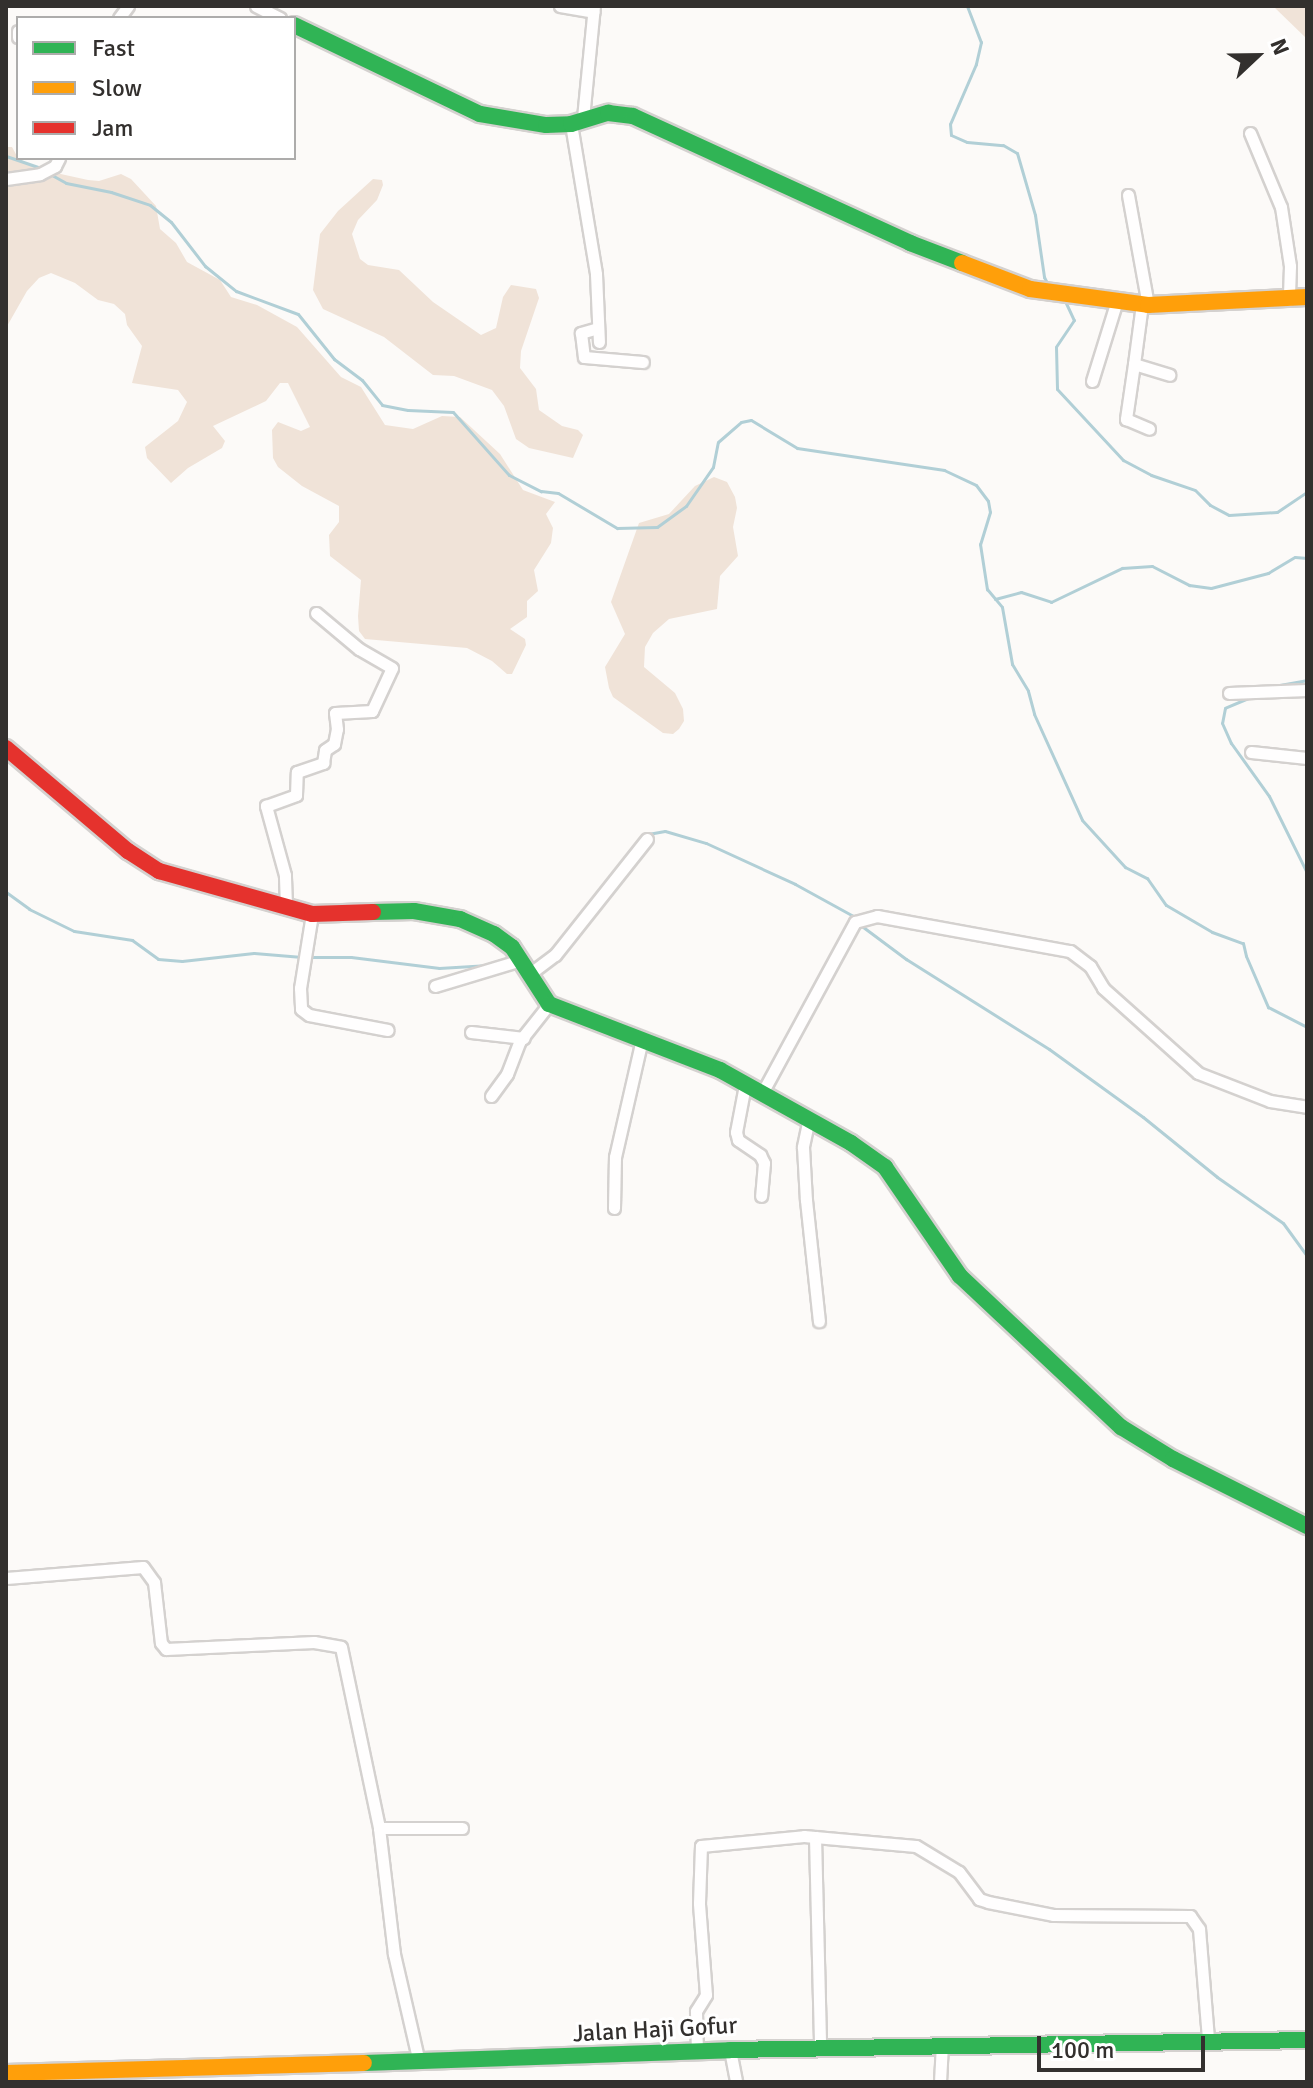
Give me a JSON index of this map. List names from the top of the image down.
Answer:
{
  "streets": {
    "street": ["Jalan Haji Gofur"]
  },
  "legend": ["Fast", "Slow", "Jam"],
  "scale_bar": "100 m",
  "north": "right"
}
